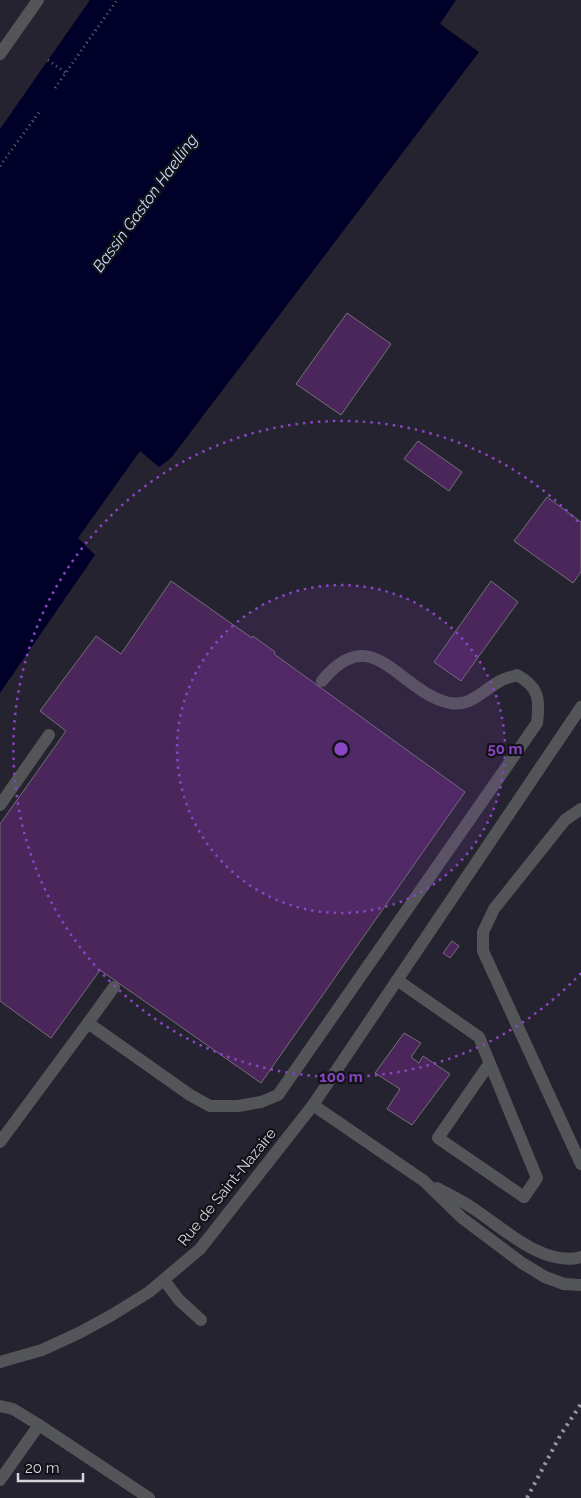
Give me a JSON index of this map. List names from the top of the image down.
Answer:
{
  "streets": {
    "street": ["Rue de Saint-Nazaire"]
  },
  "water": ["Bassin Gaston Haelling"],
  "scale_bar": "20 m",
  "rings": ["50 m", "100 m"]
}
